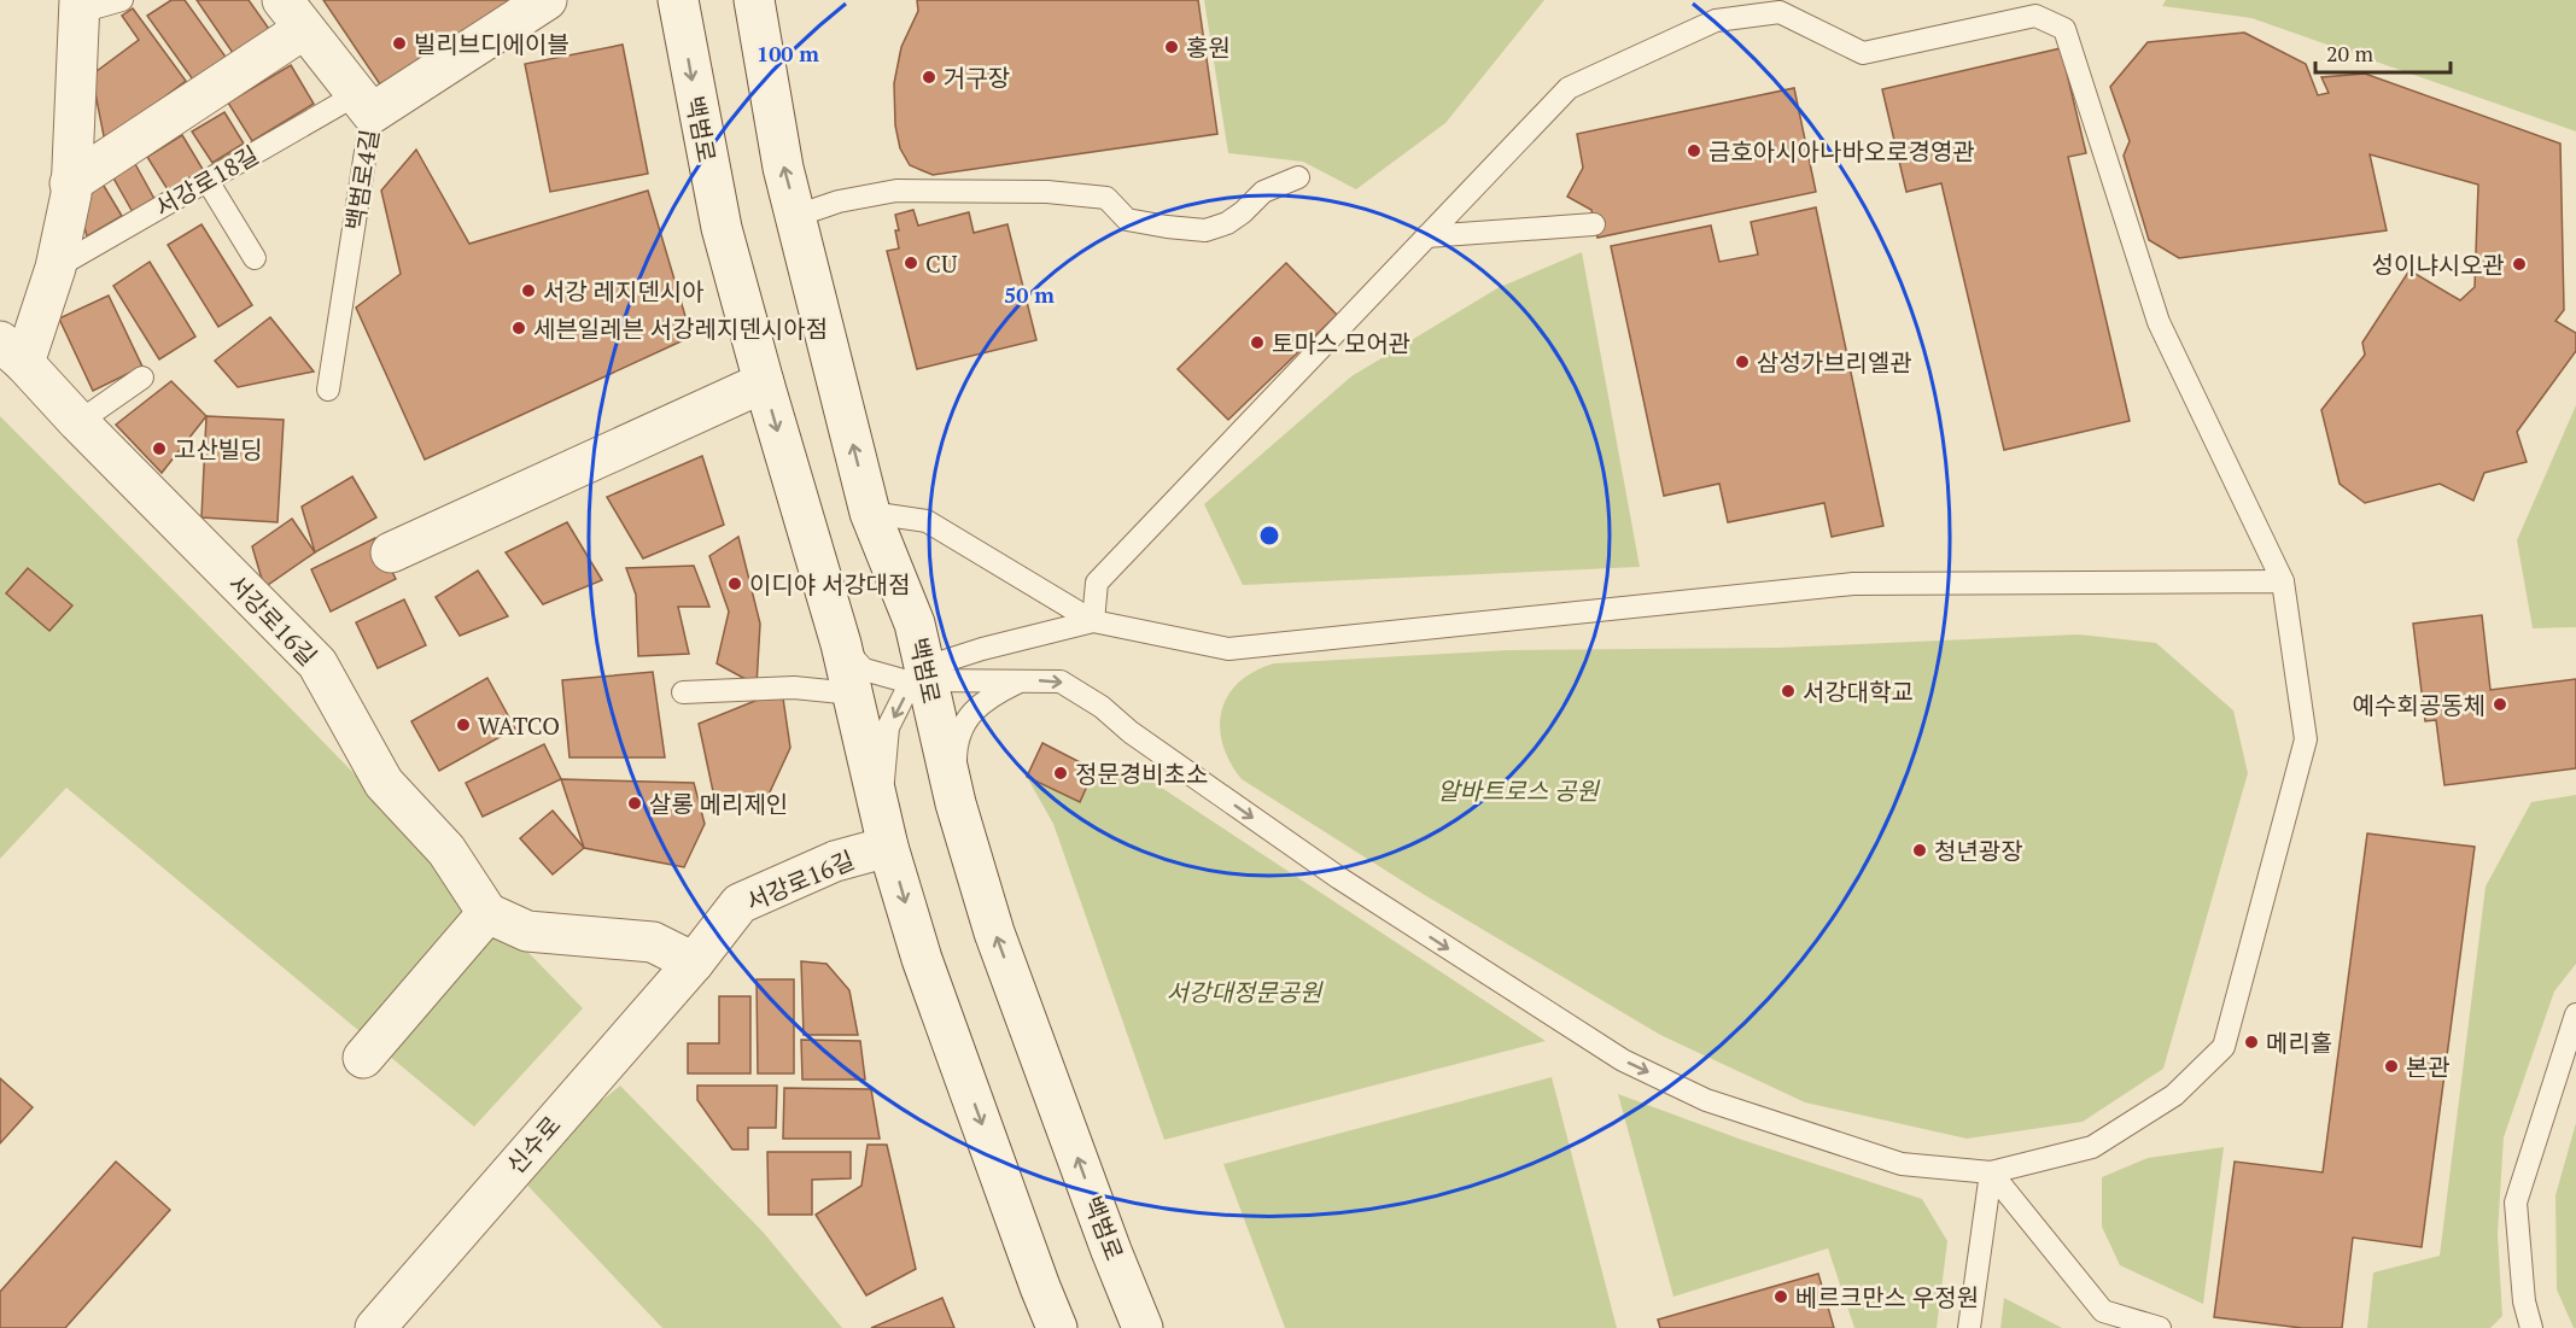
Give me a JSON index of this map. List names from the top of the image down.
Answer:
{
  "streets": {
    "street": [
      "백범로",
      "백범로4길",
      "서강로16길",
      "신수로"
    ],
    "lane": ["서강로18길"]
  },
  "crossings": [
    ["백범로", "서강로16길"],
    ["백범로4길", "서강로18길"],
    ["서강로16길", "신수로"]
  ],
  "parks": ["알바트로스 공원", "서강대정문공원"],
  "places": [
    "빌리브디에이블",
    "홍원",
    "거구장",
    "금호아시아나바오로경영관",
    "CU",
    "성이냐시오관",
    "서강 레지덴시아",
    "세븐일레븐 서강레지덴시아점",
    "토마스 모어관",
    "삼성가브리엘관",
    "고산빌딩",
    "이디야 서강대점",
    "서강대학교",
    "예수회공동체",
    "WATCO",
    "정문경비초소",
    "살롱 메리제인",
    "청년광장",
    "메리홀",
    "본관",
    "베르크만스 우정원"
  ],
  "scale_bar": "20 m",
  "rings": ["100 m", "50 m"]
}
